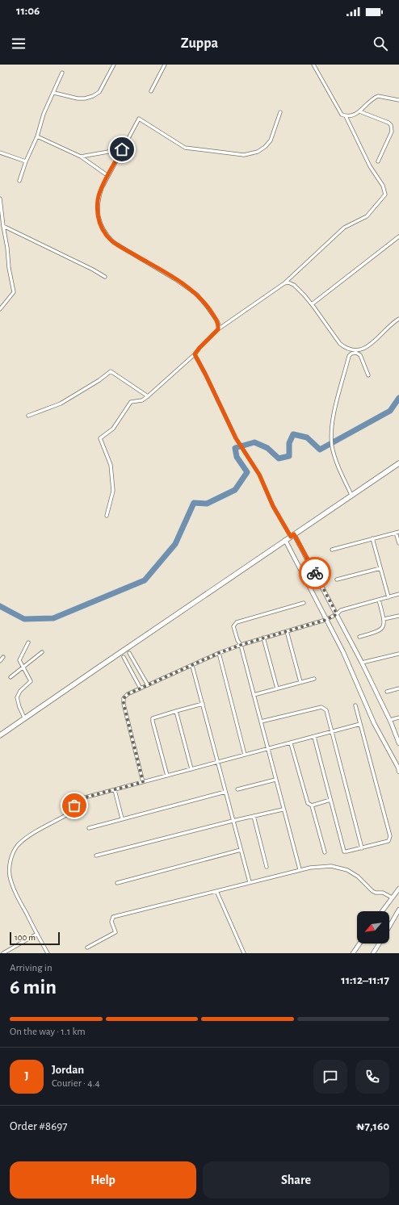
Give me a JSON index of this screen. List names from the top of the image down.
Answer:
{
  "scale_bar": "100 m",
  "north": "bottom left",
  "page": {
    "status": "11:06",
    "header": "Zuppa",
    "scale": "100 m",
    "heading": ["6 min", "Arriving in", "11:12–11:17"],
    "panel": [
      "Jordan",
      "Courier · 4.4",
      "Order #8697",
      "₦7,160"
    ],
    "bar": "On the way · 1.1 km",
    "round": "J",
    "buttons": ["Help", "Share"]
  }
}
